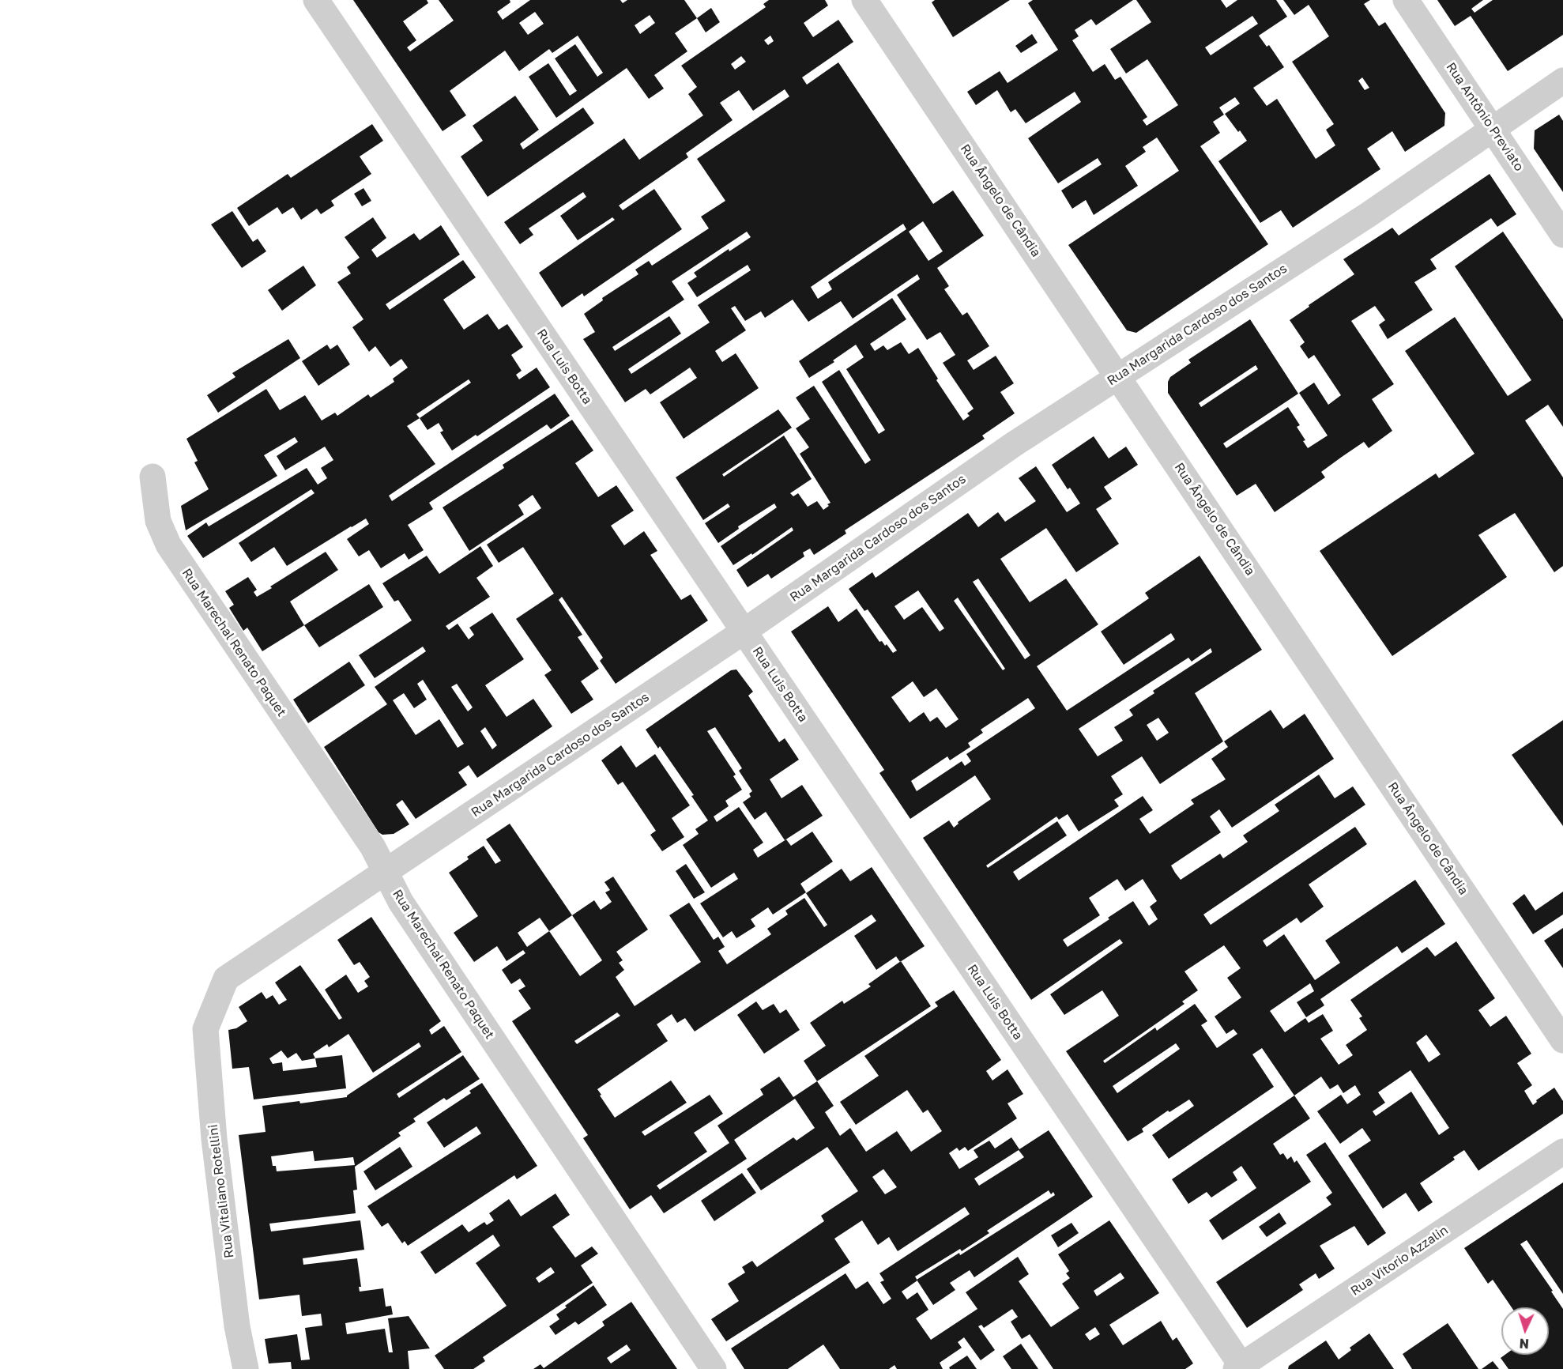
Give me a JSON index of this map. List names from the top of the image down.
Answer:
{
  "streets": {
    "street": [
      "Rua Antônio Previato",
      "Rua Ângelo de Cândia",
      "Rua Margarida Cardoso dos Santos",
      "Rua Luis Botta",
      "Rua Marechal Renato Paquet",
      "Rua Vitaliano Rotellini",
      "Rua Vitorio Azzalin"
    ]
  },
  "crossings": [
    ["Rua Antônio Previato", "Rua Margarida Cardoso dos Santos"],
    ["Rua Ângelo de Cândia", "Rua Margarida Cardoso dos Santos"],
    ["Rua Margarida Cardoso dos Santos", "Rua Luis Botta"],
    ["Rua Margarida Cardoso dos Santos", "Rua Marechal Renato Paquet"],
    ["Rua Margarida Cardoso dos Santos", "Rua Vitaliano Rotellini"],
    ["Rua Luis Botta", "Rua Vitorio Azzalin"]
  ],
  "north": "bottom"
}
